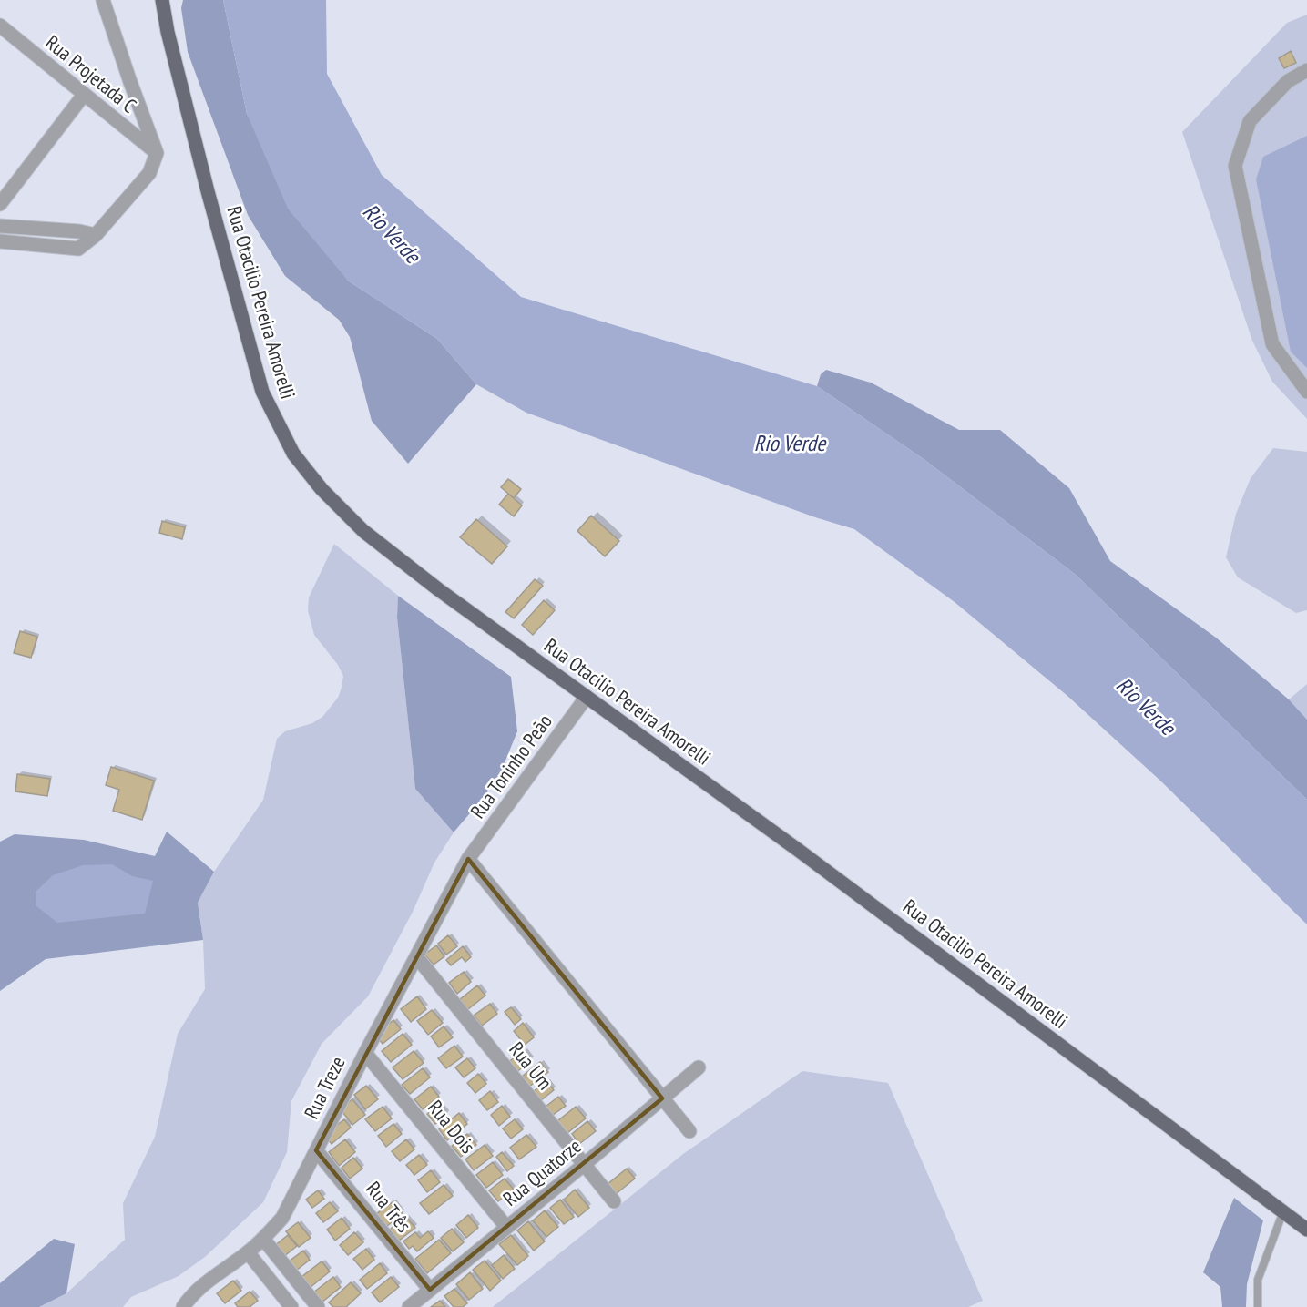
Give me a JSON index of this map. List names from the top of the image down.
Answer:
{
  "streets": {
    "main road": ["Rua Otacilio Pereira Amorelli"],
    "street": [
      "Rua Projetada C",
      "Rua Toninho Peão",
      "Rua Um",
      "Rua Treze",
      "Rua Dois",
      "Rua Quatorze",
      "Rua Três"
    ]
  },
  "crossings": [
    ["Rua Otacilio Pereira Amorelli", "Rua Toninho Peão"],
    ["Rua Toninho Peão", "Rua Treze"],
    ["Rua Um", "Rua Treze"],
    ["Rua Um", "Rua Quatorze"],
    ["Rua Treze", "Rua Dois"],
    ["Rua Treze", "Rua Três"],
    ["Rua Dois", "Rua Quatorze"],
    ["Rua Quatorze", "Rua Três"]
  ],
  "water": ["Rio Verde"]
}
